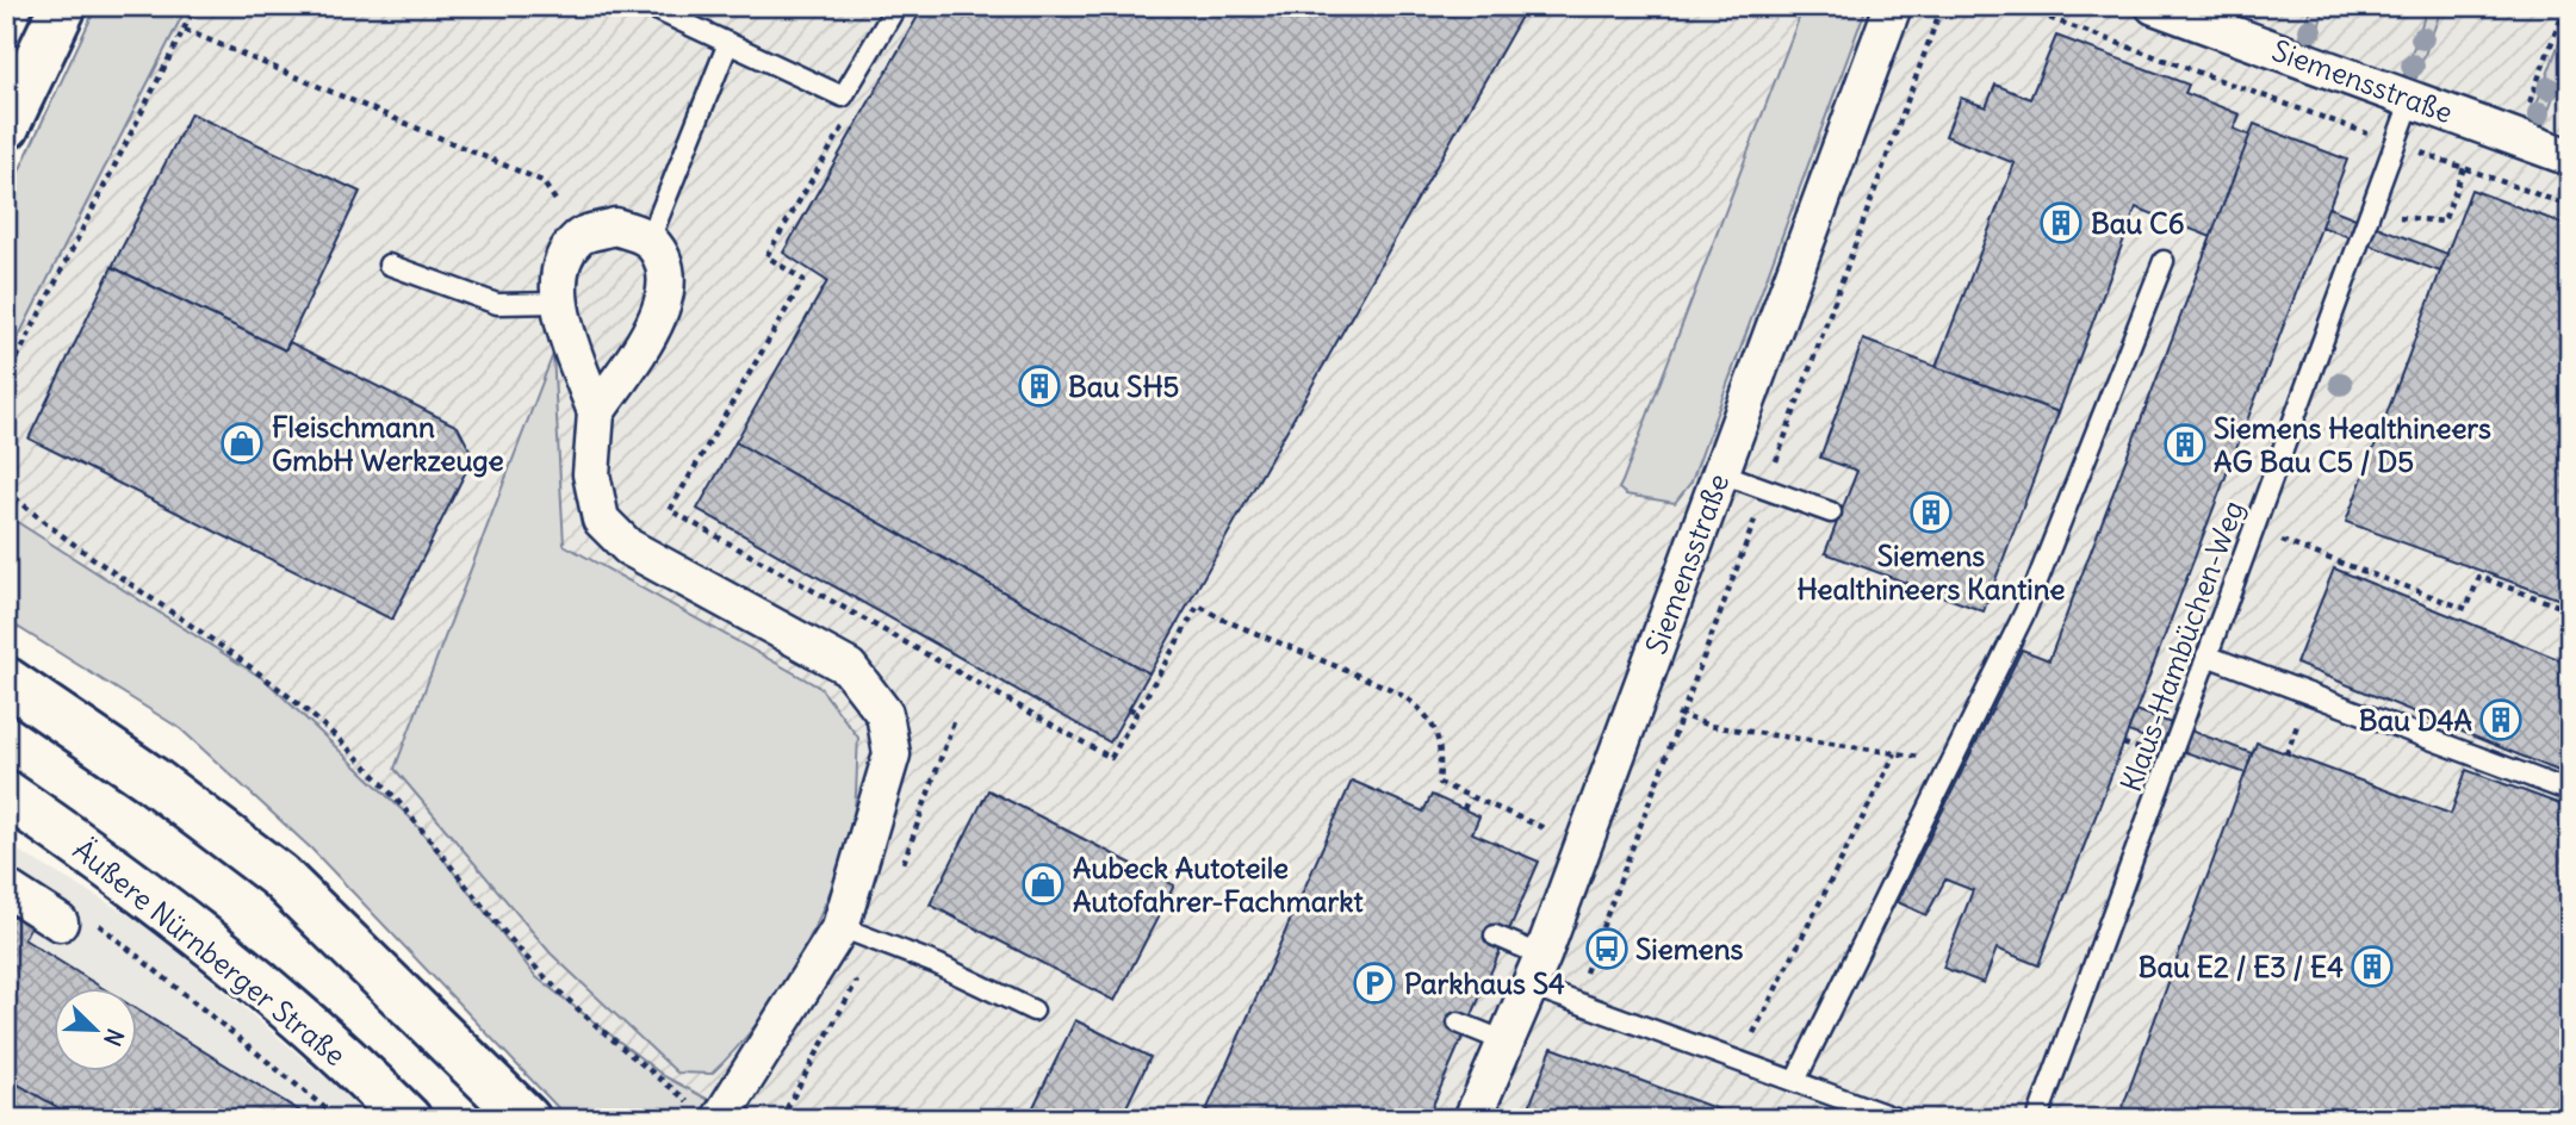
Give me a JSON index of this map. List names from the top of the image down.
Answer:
{
  "streets": {
    "main road": ["Äußere Nürnberger Straße"],
    "street": ["Siemensstraße"],
    "lane": ["Klaus-Hambüchen-Weg"]
  },
  "crossings": [
    ["Siemensstraße", "Klaus-Hambüchen-Weg"]
  ],
  "places": {
    "building": [
      "Bau C6",
      "Bau SH5",
      "Siemens Healthineers AG Bau C5 / D5",
      "Siemens Healthineers Kantine",
      "Bau D4A",
      "Bau E2 / E3 / E4"
    ],
    "shop": ["Fleischmann GmbH Werkzeuge", "Aubeck Autoteile Autofahrer-Fachmarkt"],
    "bus stop": ["Siemens"],
    "parking": ["Parkhaus S4"]
  },
  "north": "bottom right"
}
